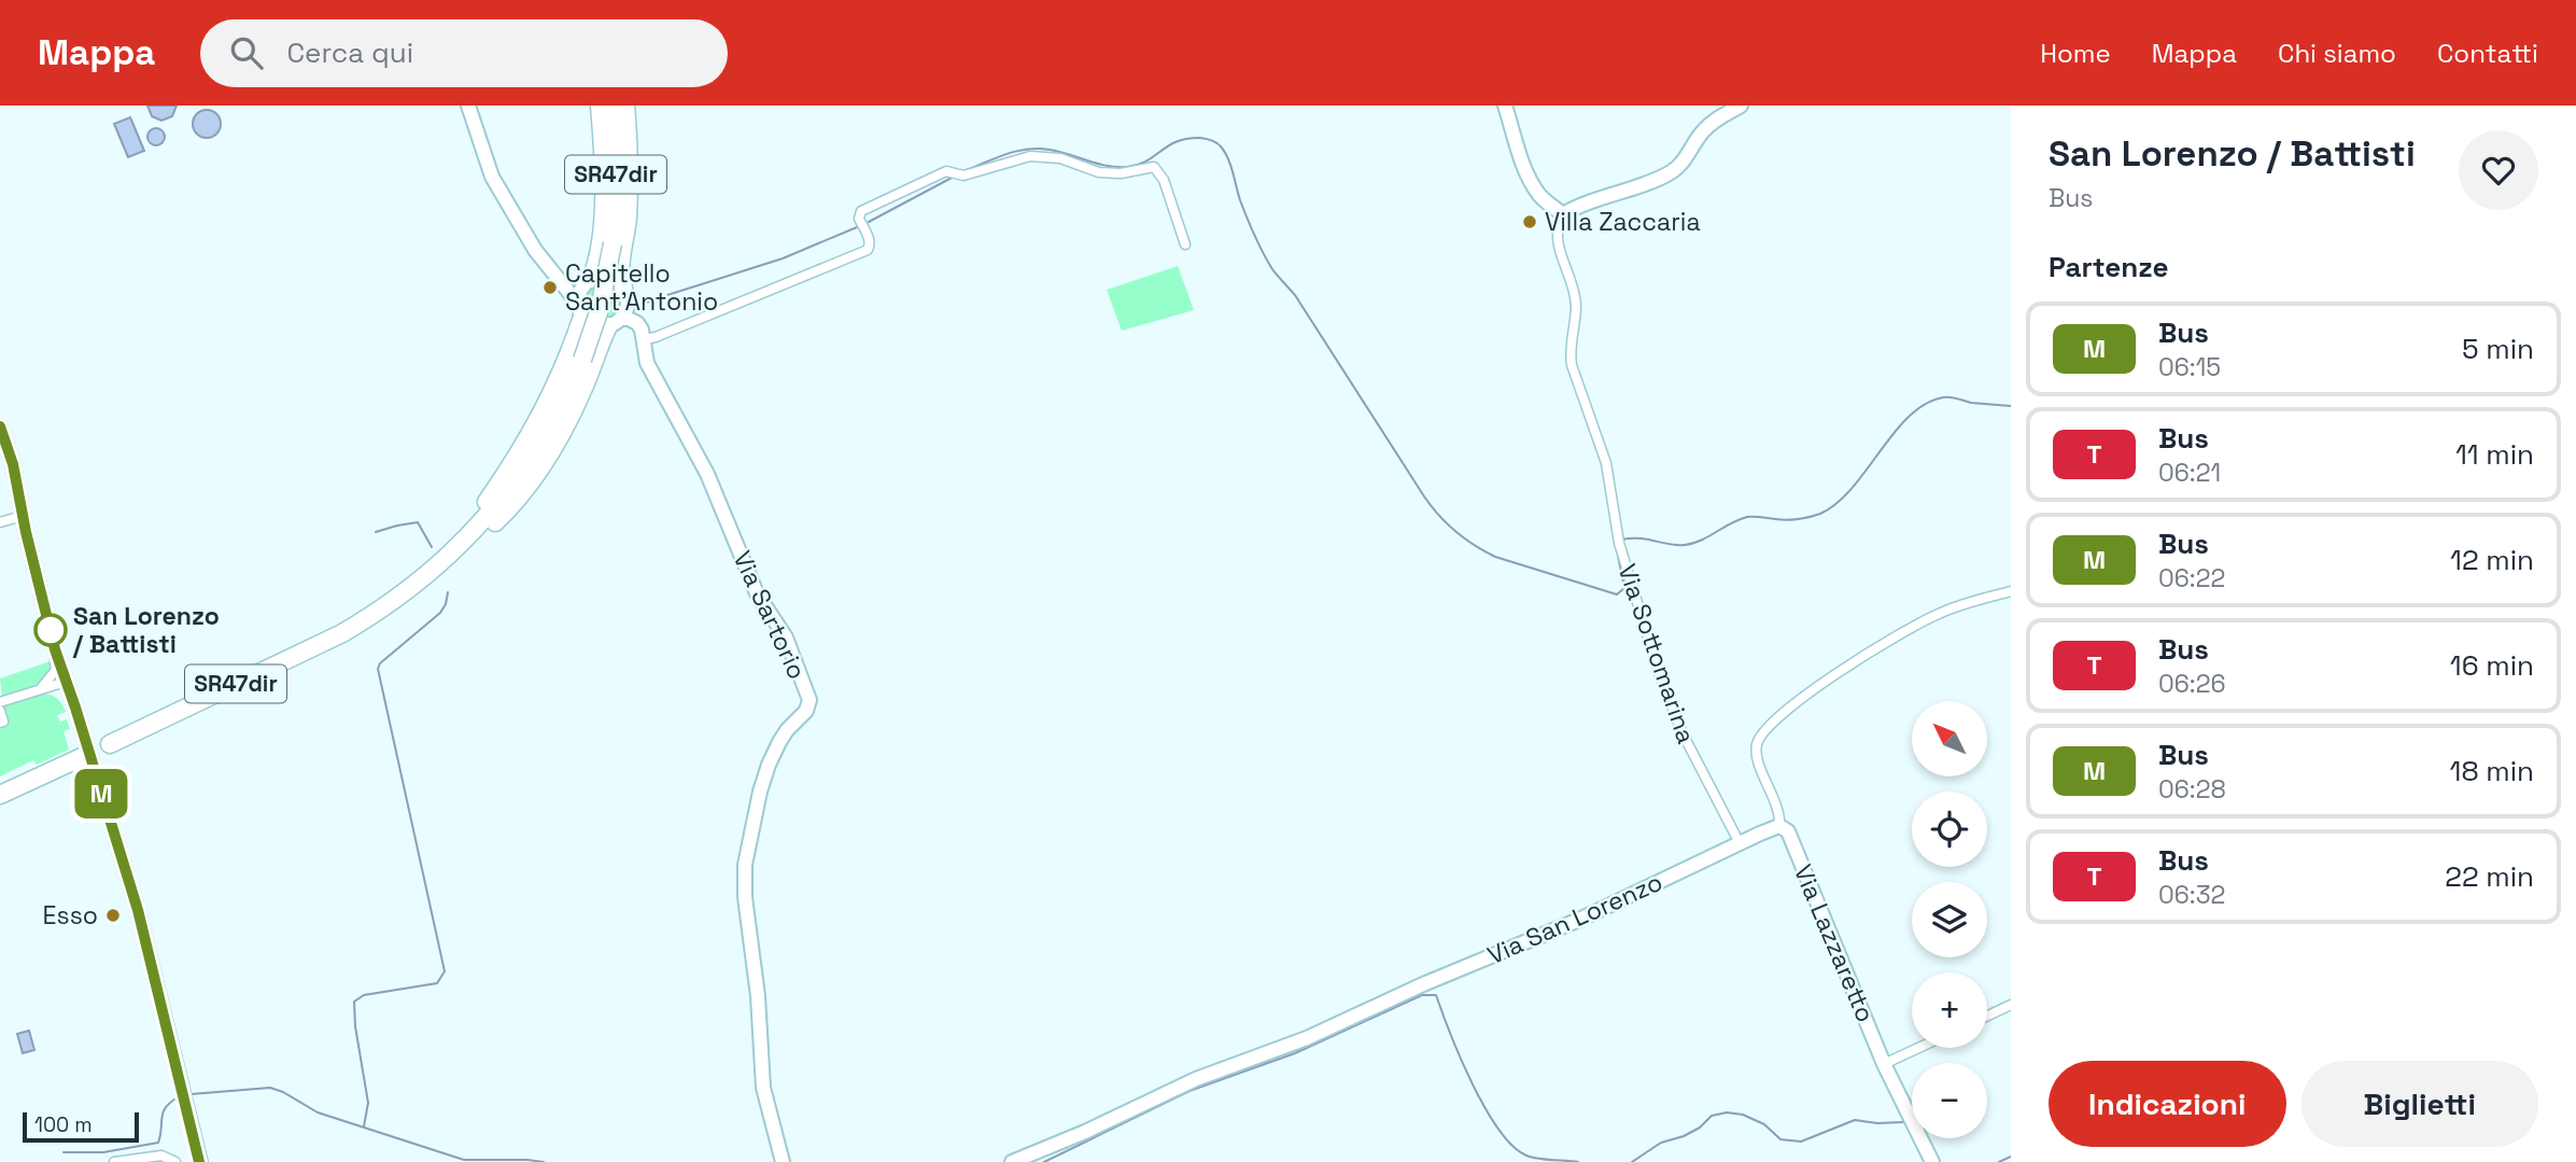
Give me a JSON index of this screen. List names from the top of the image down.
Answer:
{
  "streets": {
    "highway": ["SR47dir"],
    "street": [
      "Via Sartorio",
      "Via Sottomarina",
      "Via San Lorenzo",
      "Via Lazzaretto"
    ]
  },
  "crossings": [
    ["Via Sottomarina", "Via San Lorenzo"],
    ["Via San Lorenzo", "Via Lazzaretto"]
  ],
  "places": [
    "Villa Zaccaria",
    "Capitello Sant'Antonio",
    "San Lorenzo / Battisti",
    "Esso"
  ],
  "lines": ["bus line M"],
  "scale_bar": "100 m",
  "north": "top left",
  "page": {
    "header": "Mappa",
    "search": "Cerca qui",
    "nav": [
      "Home",
      "Mappa",
      "Chi siamo",
      "Contatti"
    ],
    "on_map": "M",
    "heading": [
      ["San Lorenzo / Battisti", "Bus"],
      "Partenze"
    ],
    "list": [
      {
        "mark": "M",
        "name": "Bus",
        "note": "06:15",
        "value": "5 min"
      },
      {
        "mark": "T",
        "name": "Bus",
        "note": "06:21",
        "value": "11 min"
      },
      {
        "mark": "M",
        "name": "Bus",
        "note": "06:22",
        "value": "12 min"
      },
      {
        "mark": "T",
        "name": "Bus",
        "note": "06:26",
        "value": "16 min"
      },
      {
        "mark": "M",
        "name": "Bus",
        "note": "06:28",
        "value": "18 min"
      },
      {
        "mark": "T",
        "name": "Bus",
        "note": "06:32",
        "value": "22 min"
      }
    ],
    "map_buttons": ["+", "−"],
    "buttons": ["Indicazioni", "Biglietti"],
    "scale": "100 m"
  }
}
